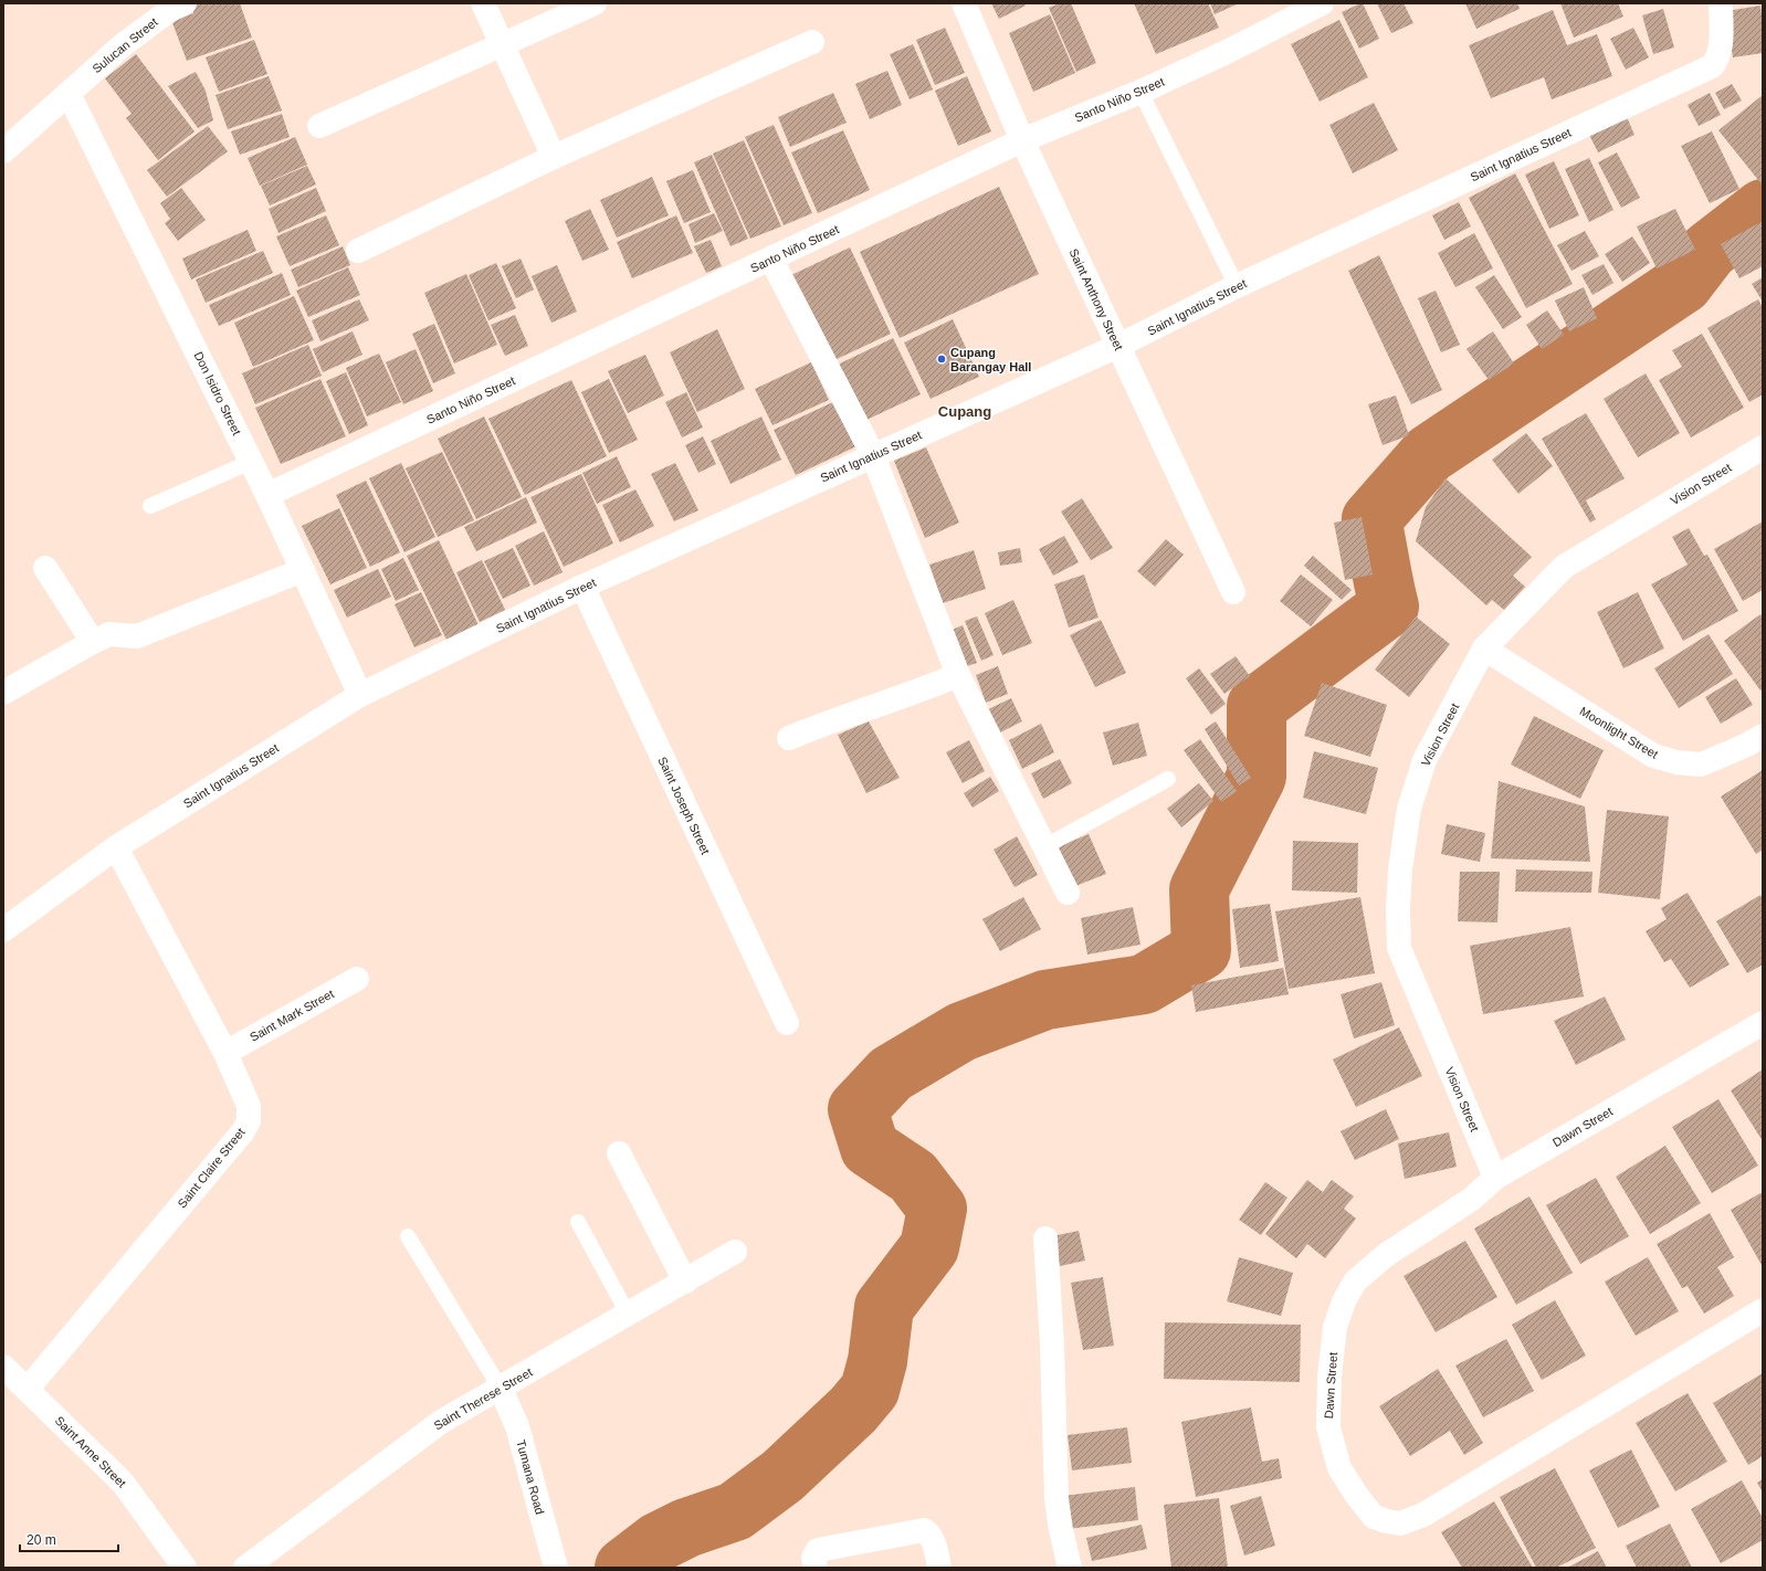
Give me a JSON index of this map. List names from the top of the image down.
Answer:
{
  "streets": {
    "street": [
      "Sulucan Street",
      "Santo Niño Street",
      "Saint Ignatius Street",
      "Saint Anthony Street",
      "Don Isidro Street",
      "Vision Street",
      "Moonlight Street",
      "Saint Joseph Street",
      "Saint Mark Street",
      "Dawn Street",
      "Saint Claire Street",
      "Saint Therese Street",
      "Saint Anne Street",
      "Tumana Road"
    ]
  },
  "crossings": [
    ["Sulucan Street", "Don Isidro Street"],
    ["Santo Niño Street", "Saint Anthony Street"],
    ["Santo Niño Street", "Don Isidro Street"],
    ["Saint Ignatius Street", "Saint Anthony Street"],
    ["Saint Ignatius Street", "Don Isidro Street"],
    ["Saint Ignatius Street", "Saint Joseph Street"],
    ["Saint Ignatius Street", "Saint Claire Street"],
    ["Vision Street", "Moonlight Street"],
    ["Vision Street", "Dawn Street"],
    ["Saint Mark Street", "Saint Claire Street"],
    ["Saint Claire Street", "Saint Anne Street"],
    ["Saint Therese Street", "Tumana Road"]
  ],
  "districts": ["Cupang"],
  "places": ["Cupang Barangay Hall"],
  "scale_bar": "20 m"
}
